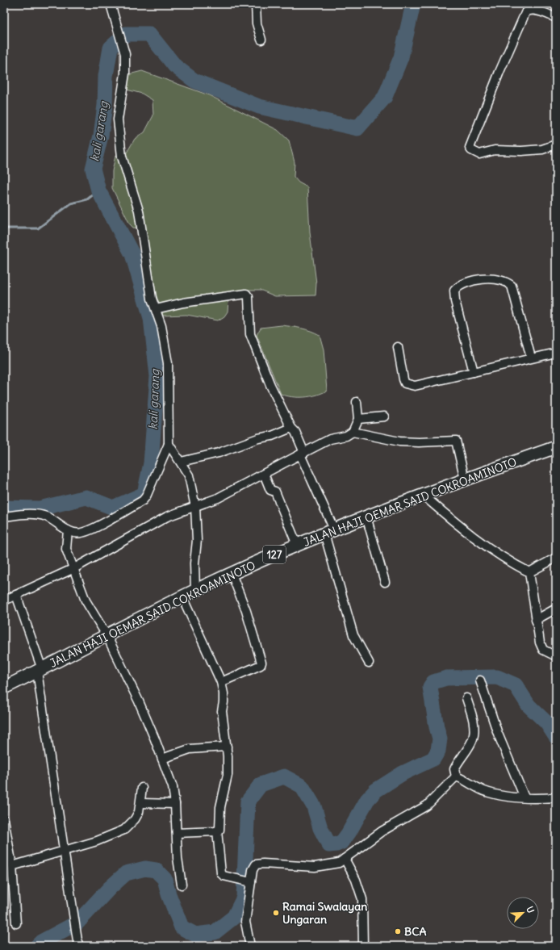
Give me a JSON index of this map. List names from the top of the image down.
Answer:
{
  "streets": {
    "main road": ["JALAN HAJI OEMAR SAID COKROAMINOTO", "127"]
  },
  "water": ["kali garang"],
  "places": ["Ramai Swalayan Ungaran", "BCA"],
  "north": "top right"
}
